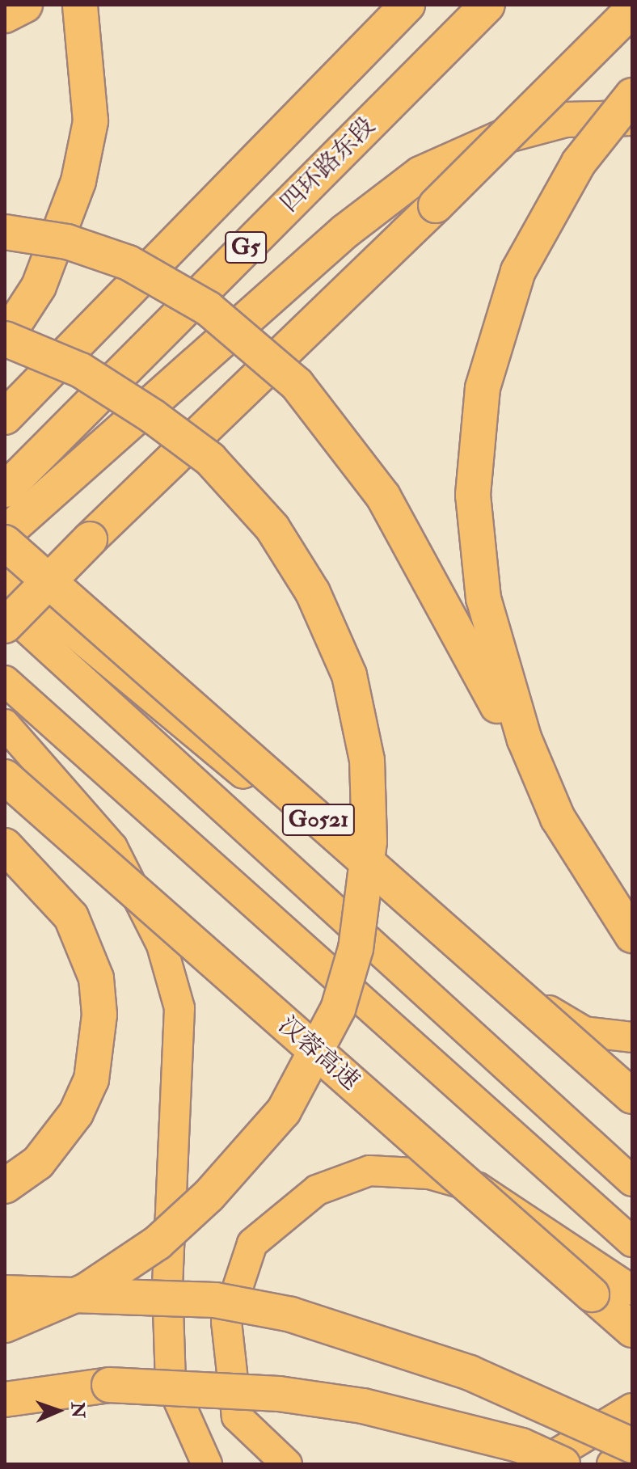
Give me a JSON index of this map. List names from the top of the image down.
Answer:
{
  "streets": {
    "highway": [
      "四环路东段",
      "G5",
      "G0521",
      "汉蓉高速"
    ]
  },
  "north": "right"
}
